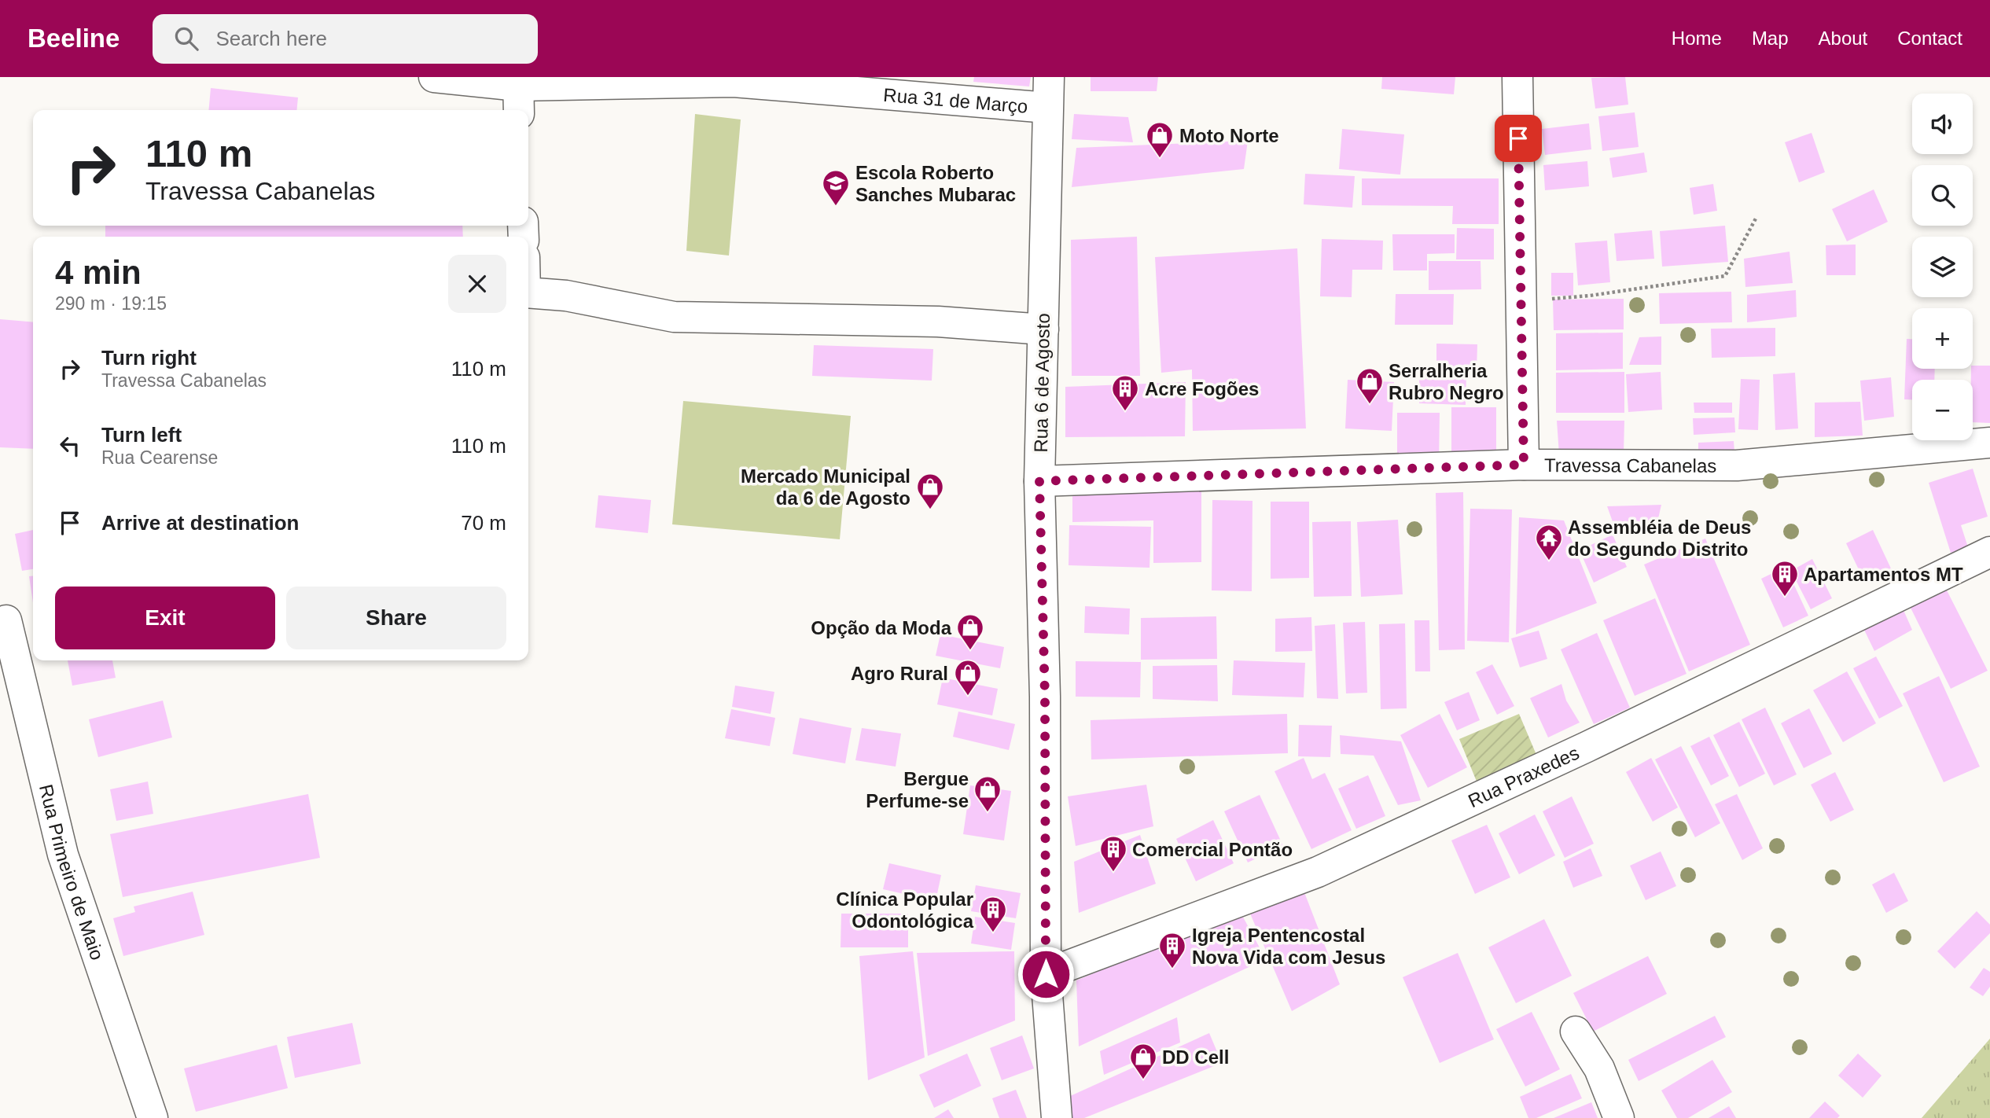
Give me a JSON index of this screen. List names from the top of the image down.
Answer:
{
  "streets": {
    "street": [
      "Rua 31 de Março",
      "Rua 6 de Agosto",
      "Travessa Cabanelas",
      "Rua Praxedes",
      "Rua Primeiro de Maio"
    ]
  },
  "crossings": [
    ["Rua 31 de Março", "Rua 6 de Agosto"],
    ["Rua 6 de Agosto", "Travessa Cabanelas"],
    ["Rua 6 de Agosto", "Rua Praxedes"]
  ],
  "places": {
    "shop": [
      "Moto Norte",
      "Serralheria Rubro Negro",
      "Mercado Municipal da 6 de Agosto",
      "Opção da Moda",
      "Agro Rural",
      "Bergue Perfume-se",
      "DD Cell"
    ],
    "school or university": ["Escola Roberto Sanches Mubarac"],
    "building": [
      "Acre Fogões",
      "Apartamentos MT",
      "Comercial Pontão",
      "Clínica Popular Odontológica",
      "Igreja Pentencostal Nova Vida com Jesus"
    ],
    "temple": ["Assembléia de Deus do Segundo Distrito"]
  },
  "page": {
    "header": "Beeline",
    "search": "Search here",
    "nav": [
      "Home",
      "Map",
      "About",
      "Contact"
    ],
    "map_buttons": ["+", "−"],
    "turn": ["110 m", "Travessa Cabanelas"],
    "heading": ["4 min", "290 m · 19:15"],
    "list": [
      {
        "name": "Turn right",
        "note": "Travessa Cabanelas",
        "value": "110 m"
      },
      {
        "name": "Turn left",
        "note": "Rua Cearense",
        "value": "110 m"
      },
      {
        "name": "Arrive at destination",
        "value": "70 m"
      }
    ],
    "buttons": ["Exit", "Share"]
  }
}
